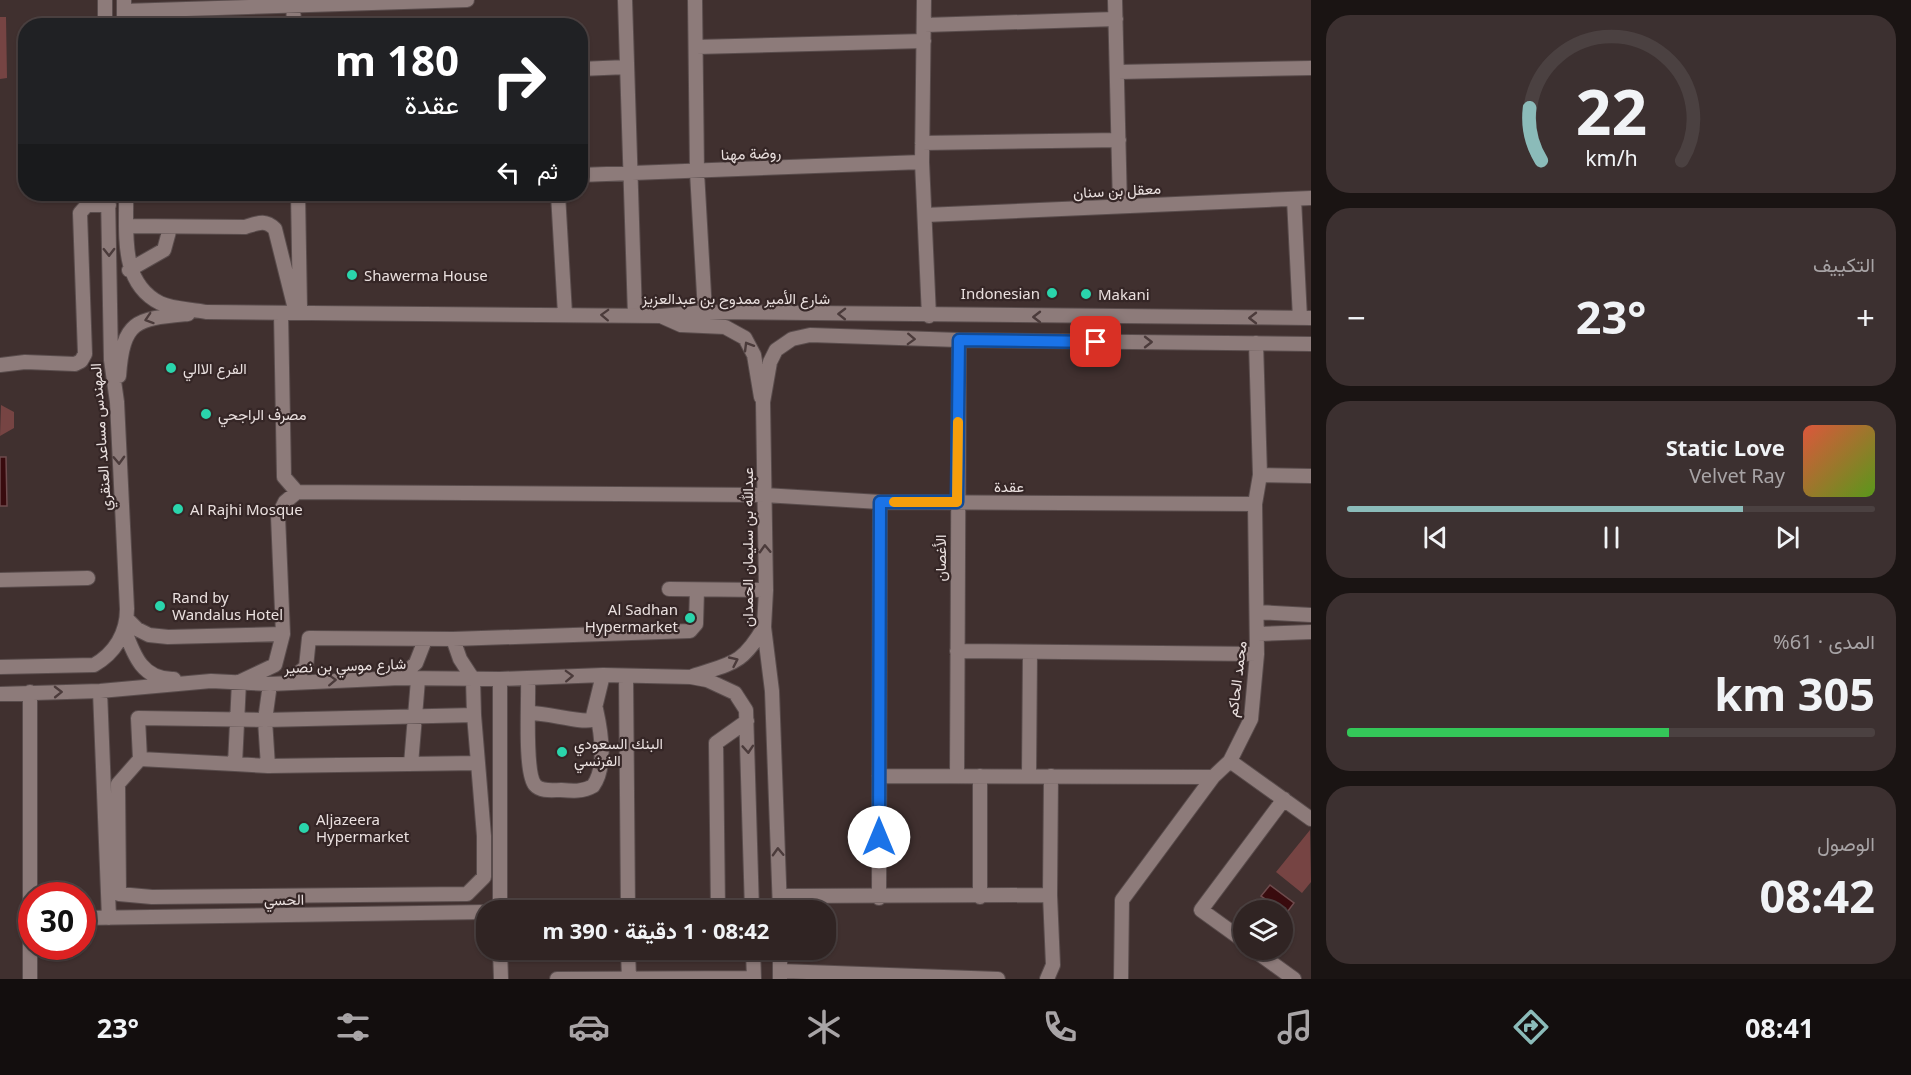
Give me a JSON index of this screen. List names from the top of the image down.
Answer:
{
  "streets": {
    "street": [
      "روضة مهنا",
      "معقل بن سنان",
      "شارع الأمير ممدوح بن عبدالعزيز",
      "المهندس مساعد العنقري",
      "عقدة",
      "عبدالله بن سليمان الحمدان",
      "الأغصان",
      "شارع موسي بن نصير",
      "محمد الحاكم",
      "الحسي"
    ]
  },
  "crossings": [
    ["المهندس مساعد العنقري", "شارع موسي بن نصير"],
    ["عقدة", "عبدالله بن سليمان الحمدان"],
    ["عقدة", "الأغصان"],
    ["عقدة", "محمد الحاكم"]
  ],
  "one_way": ["المهندس مساعد العنقري"],
  "places": [
    "Shawerma House",
    "Indonesian",
    "Makani",
    "الفرع الاالي",
    "مصرف الراجحي",
    "Al Rajhi Mosque",
    "Rand by Wandalus Hotel",
    "Al Sadhan Hypermarket",
    "البنك السعودي الفرنسي",
    "Aljazeera Hypermarket"
  ],
  "page": {
    "turn": ["180 m", "عقدة"],
    "then": "ثم",
    "tile": [
      "التكييف",
      ["المدى · 61%", "305 km"],
      ["الوصول", "08:42"]
    ],
    "heat": ["−", "23°", "+"],
    "song": ["Static Love", "Velvet Ray"],
    "limit": "30",
    "trip": "08:42 · 1 دقيقة · 390 m",
    "tabs": ["08:41", "23°"],
    "gauge": ["22", "km/h"]
  }
}
